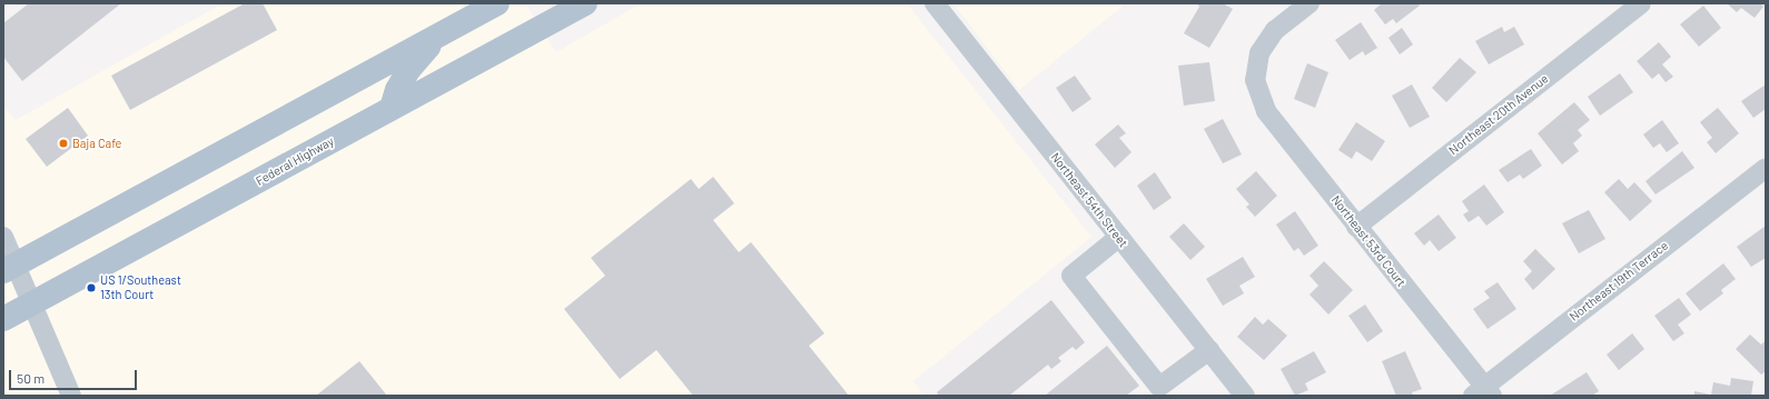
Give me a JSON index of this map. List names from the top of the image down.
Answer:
{
  "streets": {
    "main road": ["Federal Highway"],
    "street": [
      "Northeast 20th Avenue",
      "Northeast 54th Street",
      "Northeast 53rd Court",
      "Northeast 19th Terrace"
    ]
  },
  "crossings": [
    ["Northeast 20th Avenue", "Northeast 53rd Court"],
    ["Northeast 53rd Court", "Northeast 19th Terrace"]
  ],
  "places": ["Baja Cafe", "US 1/Southeast 13th Court"],
  "scale_bar": "50 m"
}
